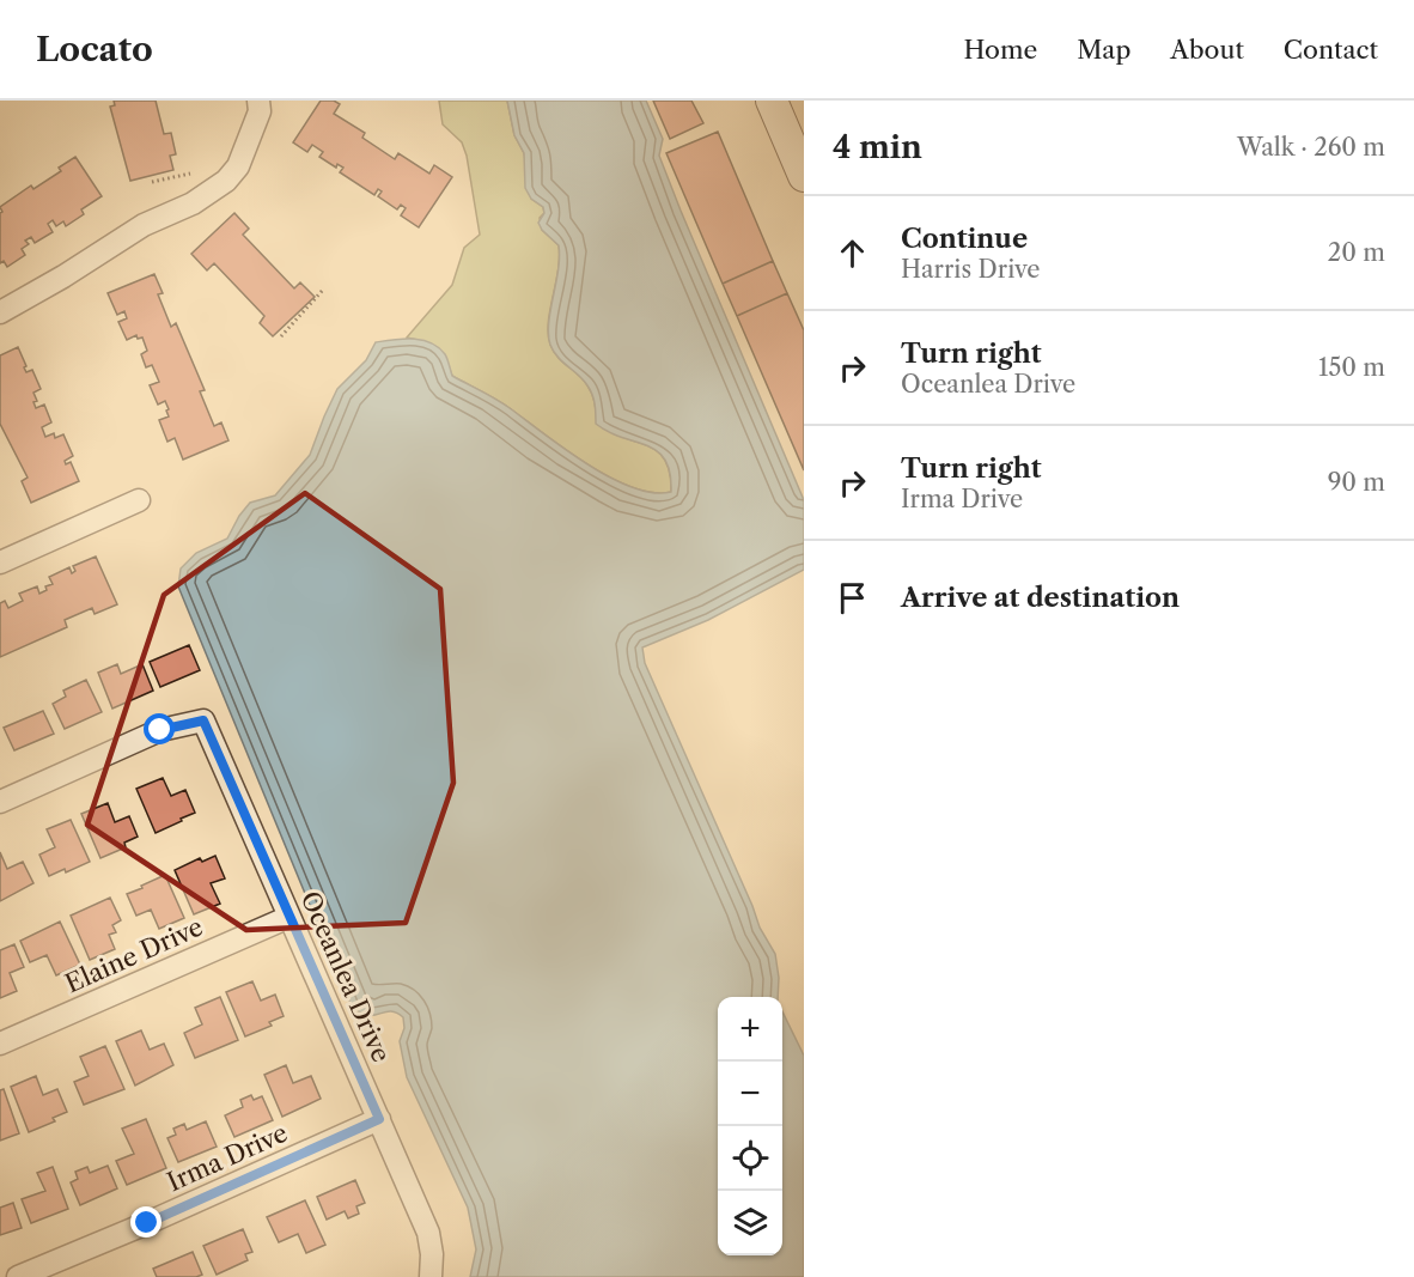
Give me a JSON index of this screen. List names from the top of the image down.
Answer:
{
  "streets": {
    "street": ["Elaine Drive", "Oceanlea Drive", "Irma Drive"]
  },
  "crossings": [
    ["Elaine Drive", "Oceanlea Drive"],
    ["Oceanlea Drive", "Irma Drive"]
  ],
  "page": {
    "header": "Locato",
    "nav": [
      "Home",
      "Map",
      "About",
      "Contact"
    ],
    "heading": ["4 min", "Walk · 260 m"],
    "list": [
      ["Continue", "Harris Drive", "20 m"],
      ["Turn right", "Oceanlea Drive", "150 m"],
      ["Turn right", "Irma Drive", "90 m"],
      "Arrive at destination"
    ],
    "map_buttons": ["+", "−"]
  }
}
